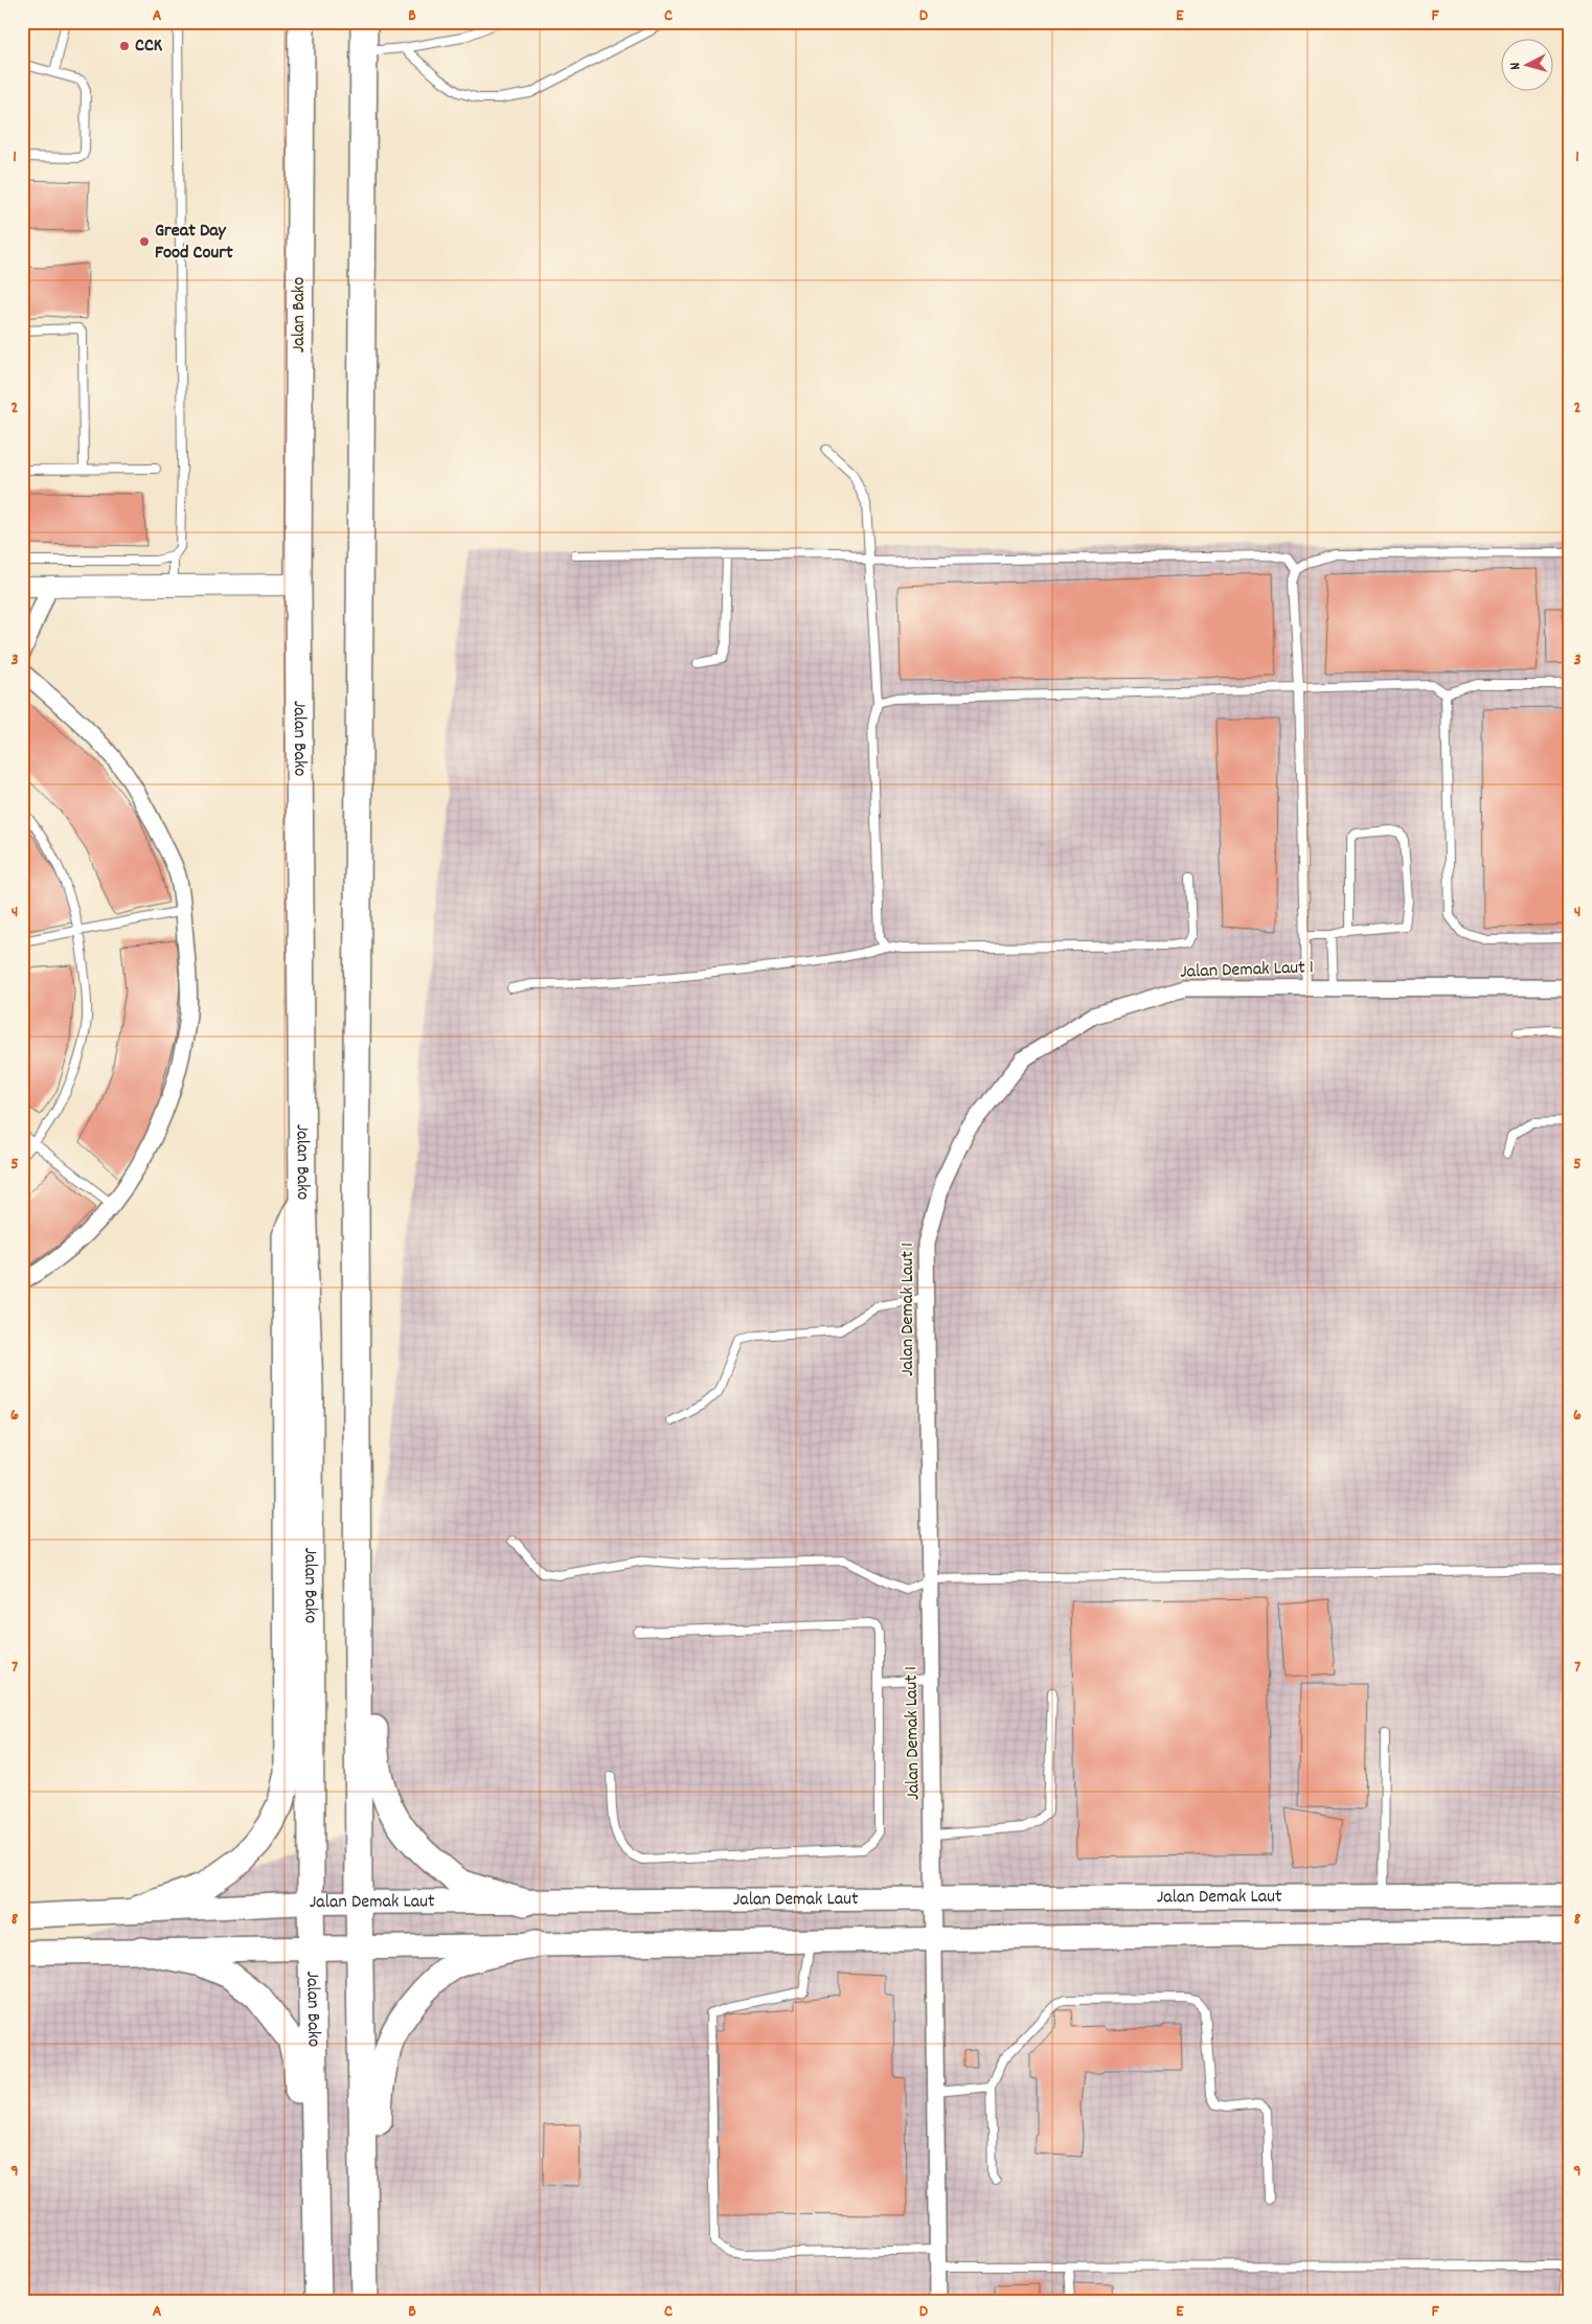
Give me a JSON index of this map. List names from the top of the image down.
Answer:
{
  "streets": {
    "main road": ["Jalan Bako", "Jalan Demak Laut"],
    "street": ["Jalan Demak Laut 1"]
  },
  "crossings": [
    ["Jalan Bako", "Jalan Demak Laut"],
    ["Jalan Demak Laut 1", "Jalan Demak Laut"]
  ],
  "places": ["CCK", "Great Day Food Court"],
  "north": "left",
  "grid": {
    "columns": [
      "A",
      "B",
      "C",
      "D",
      "E",
      "F"
    ],
    "rows": [
      "1",
      "2",
      "3",
      "4",
      "5",
      "6",
      "7",
      "8",
      "9"
    ]
  }
}
